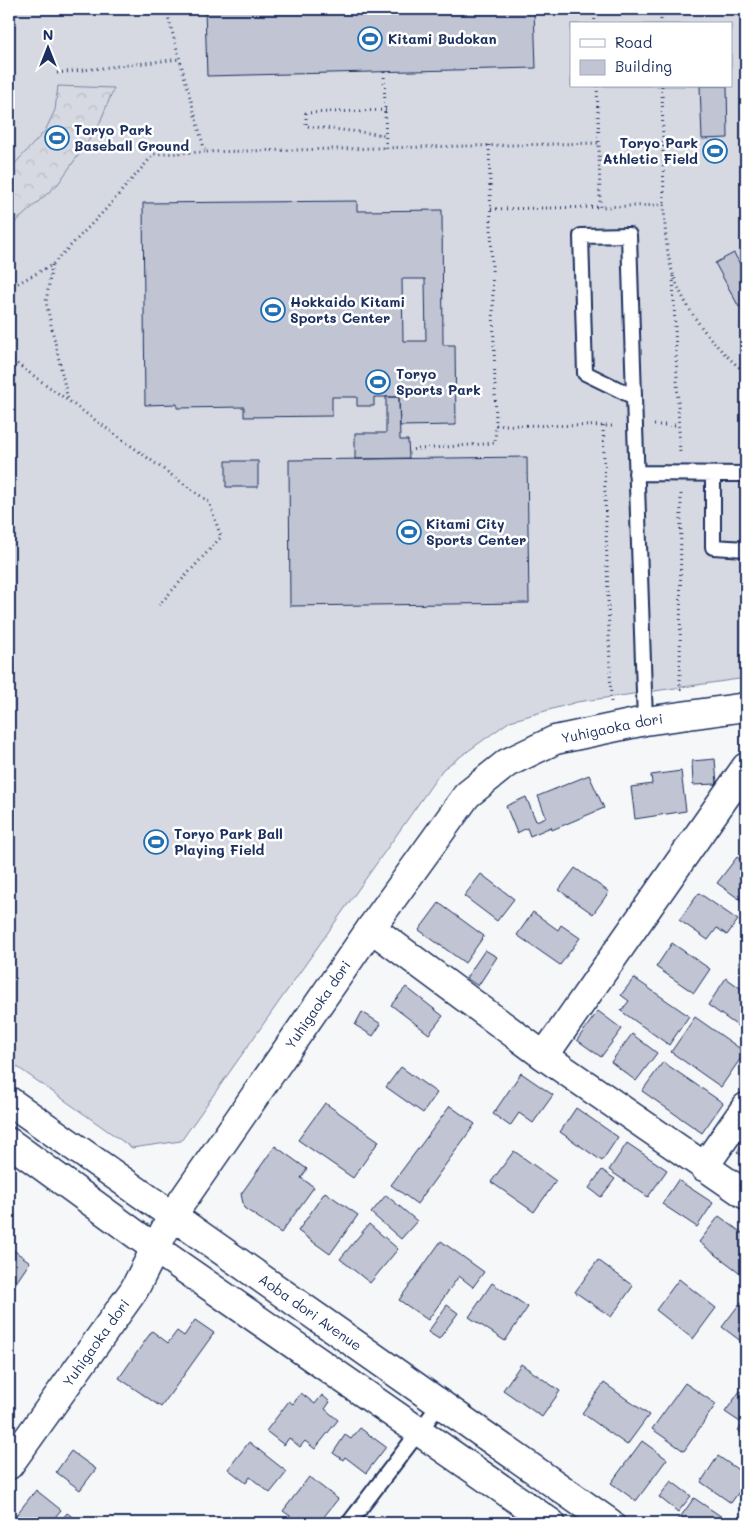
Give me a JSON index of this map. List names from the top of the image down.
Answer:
{
  "streets": {
    "street": ["Yuhigaoka dori", "Aoba dori Avenue"]
  },
  "crossings": [
    ["Yuhigaoka dori", "Aoba dori Avenue"]
  ],
  "places": {
    "sports": [
      "Kitami Budokan",
      "Toryo Park Baseball Ground",
      "Toryo Park Athletic Field",
      "Hokkaido Kitami Sports Center",
      "Toryo Sports Park",
      "Kitami City Sports Center",
      "Toryo Park Ball Playing Field"
    ]
  },
  "legend": ["Road", "Building"],
  "north": "top"
}
